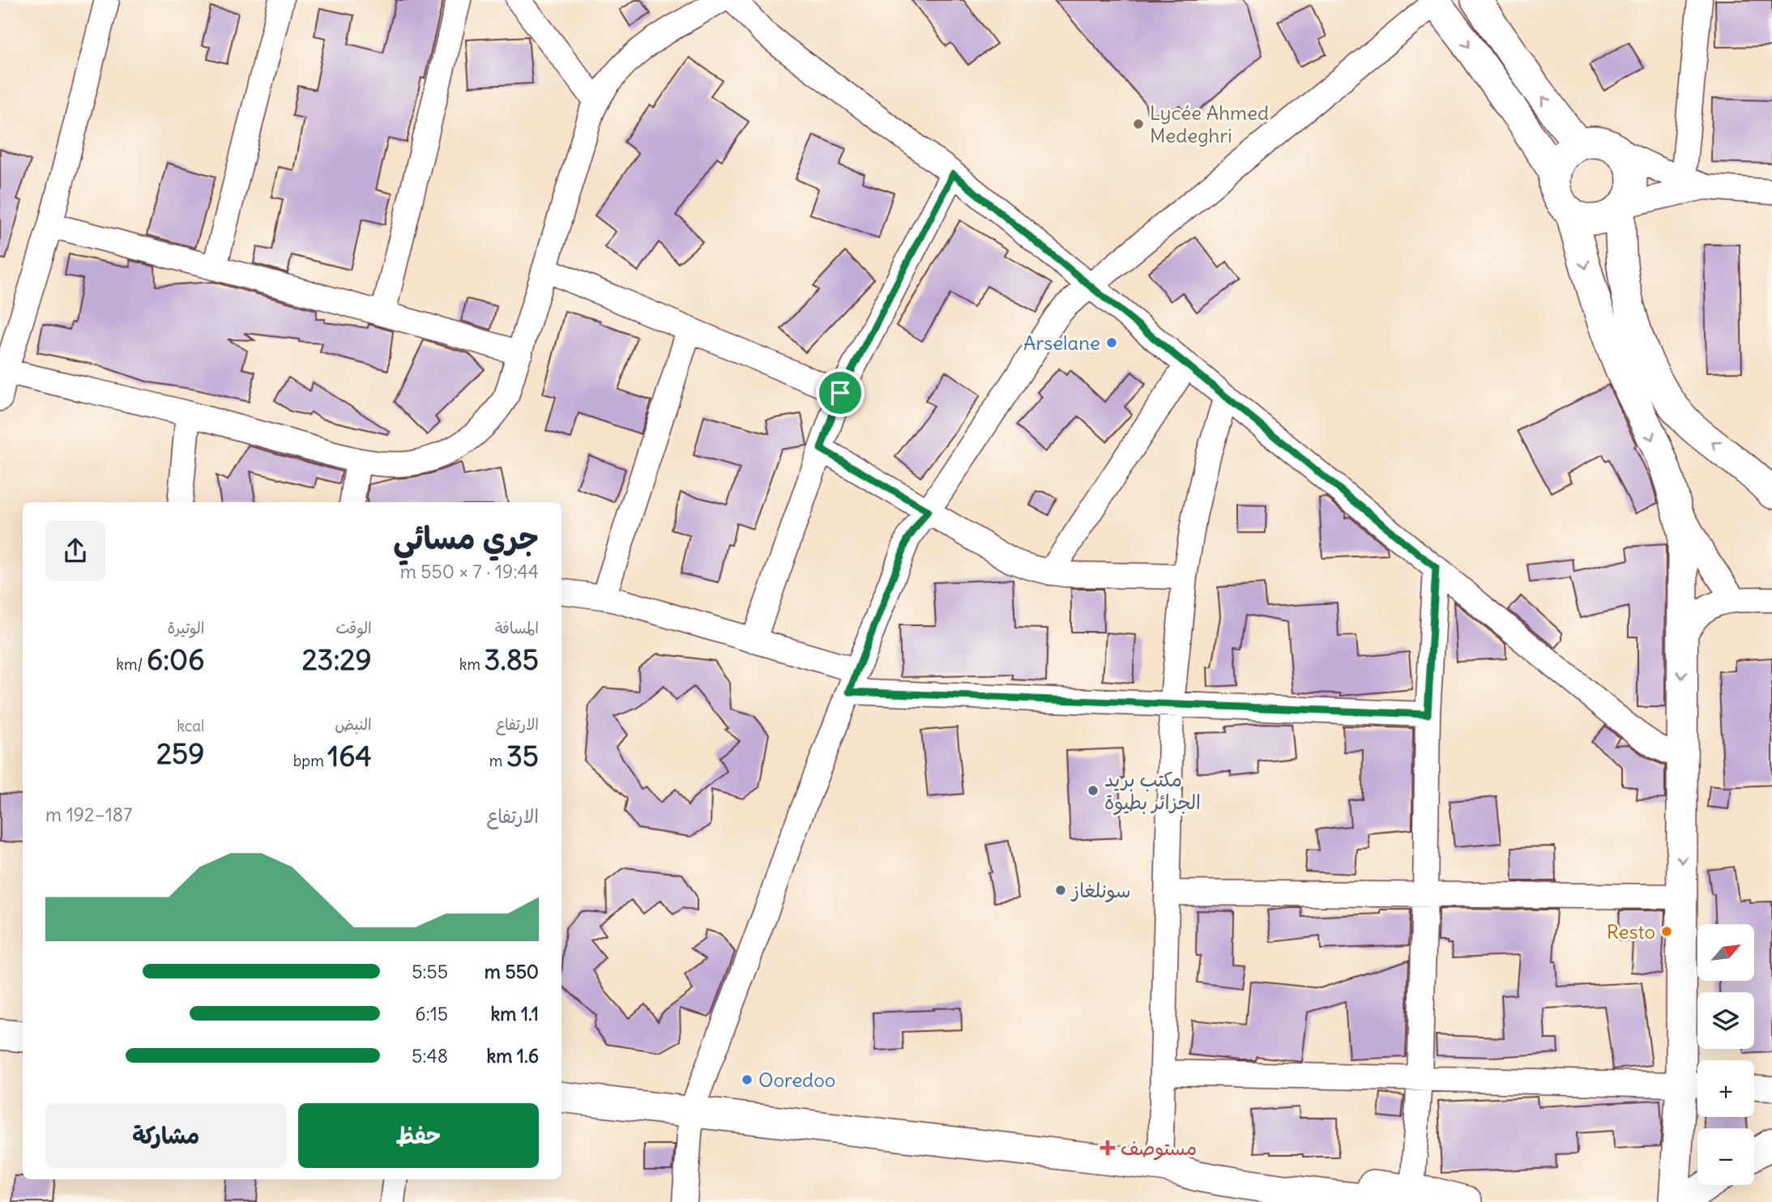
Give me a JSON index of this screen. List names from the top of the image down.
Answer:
{
  "places": {
    "other": [
      "Lycée Ahmed Medeghri",
      "Arselane",
      "مكتب بريد الجزائر بطيوة",
      "سونلغاز",
      "Resto",
      "Ooredoo"
    ],
    "health": ["مستوصف"]
  },
  "north": "top right",
  "page": {
    "heading": ["جري مسائي", "19:44 · 7 × 550 m"],
    "stats": [
      ["المسافة", "3.85 km"],
      ["الوقت", "23:29"],
      ["الوتيرة", "6:06 /km"],
      ["الارتفاع", "35 m"],
      ["النبض", "164 bpm"],
      ["kcal", "259"]
    ],
    "chart": ["الارتفاع", "187–192 m"],
    "map_buttons": ["+", "−"],
    "list": [
      {
        "name": "550 m",
        "note": "5:55"
      },
      {
        "name": "1.1 km",
        "note": "6:15"
      },
      {
        "name": "1.6 km",
        "note": "5:48"
      }
    ],
    "buttons": ["حفظ", "مشاركة"]
  }
}
